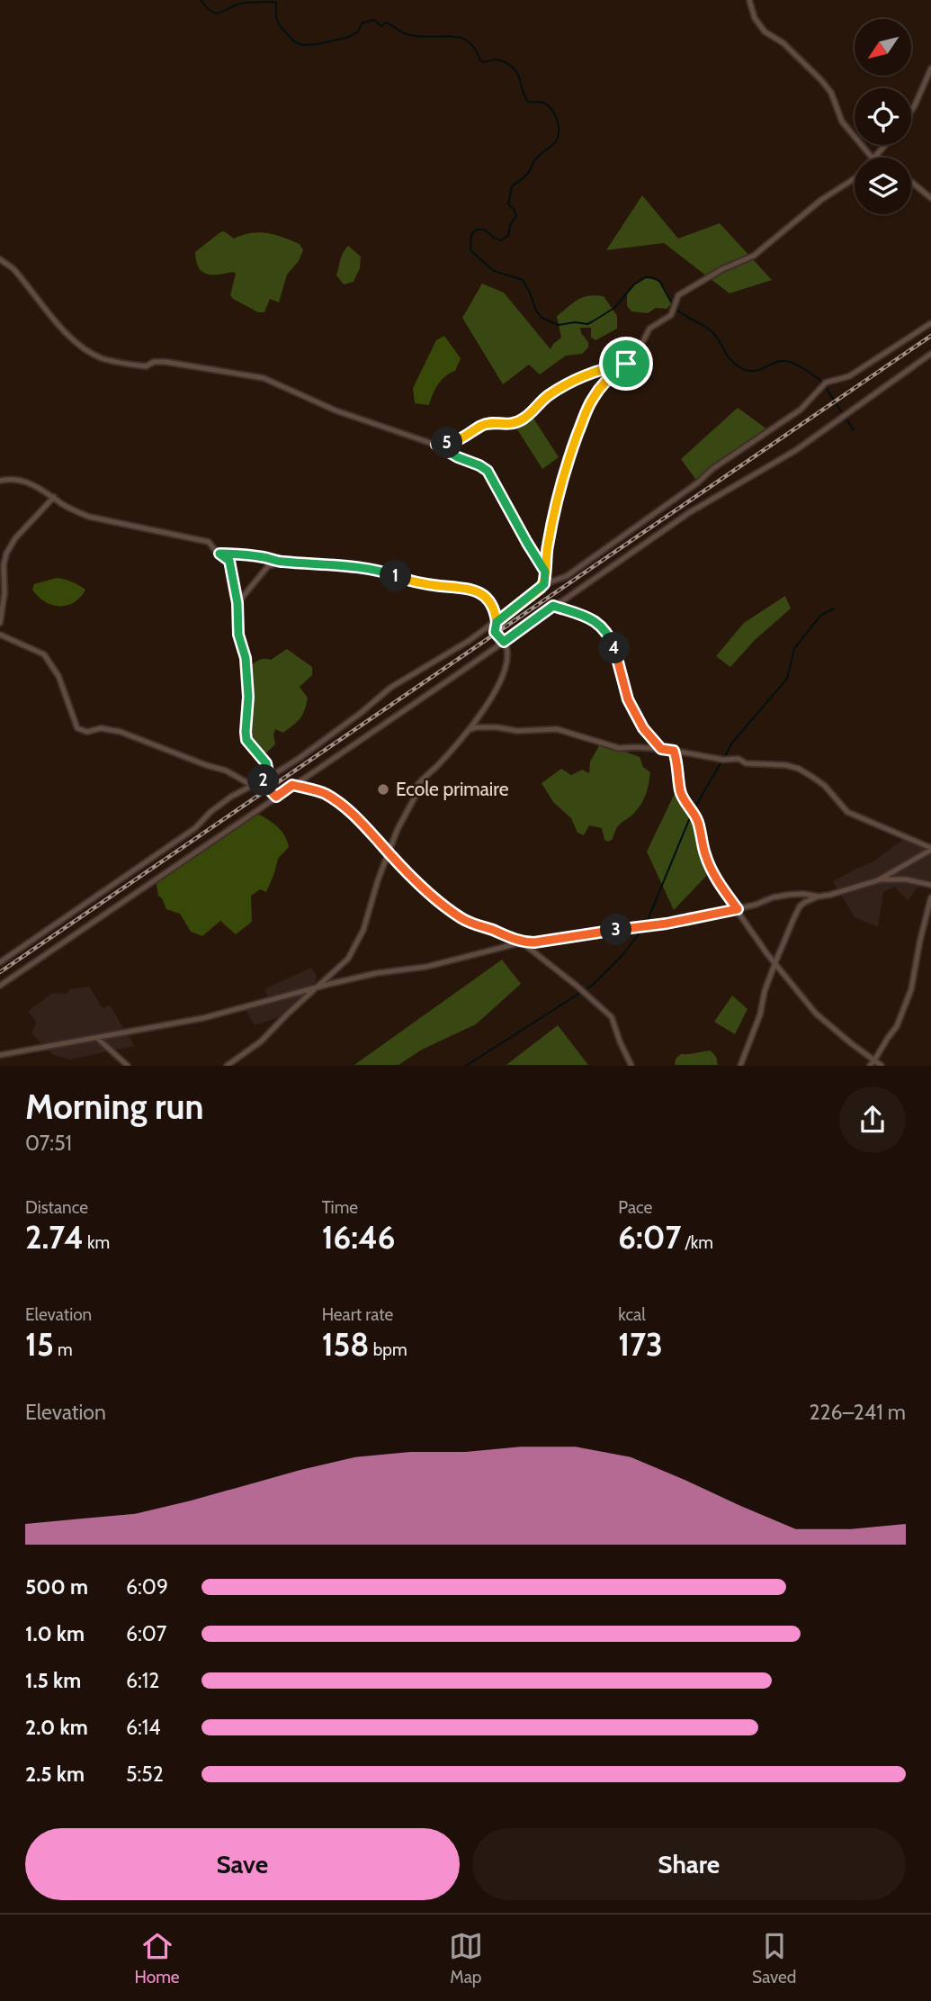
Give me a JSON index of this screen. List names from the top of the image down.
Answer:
{
  "places": ["Ecole primaire"],
  "north": "bottom left",
  "page": {
    "pins": [
      "5",
      "1",
      "4",
      "2",
      "3"
    ],
    "heading": ["Morning run", "07:51"],
    "stats": [
      ["Distance", "2.74 km"],
      ["Time", "16:46"],
      ["Pace", "6:07 /km"],
      ["Elevation", "15 m"],
      ["Heart rate", "158 bpm"],
      ["kcal", "173"]
    ],
    "chart": ["Elevation", "226–241 m"],
    "list": [
      {
        "name": "500 m",
        "note": "6:09"
      },
      {
        "name": "1.0 km",
        "note": "6:07"
      },
      {
        "name": "1.5 km",
        "note": "6:12"
      },
      {
        "name": "2.0 km",
        "note": "6:14"
      },
      {
        "name": "2.5 km",
        "note": "5:52"
      }
    ],
    "buttons": ["Save", "Share"],
    "tabs": ["Home", "Map", "Saved"]
  }
}
